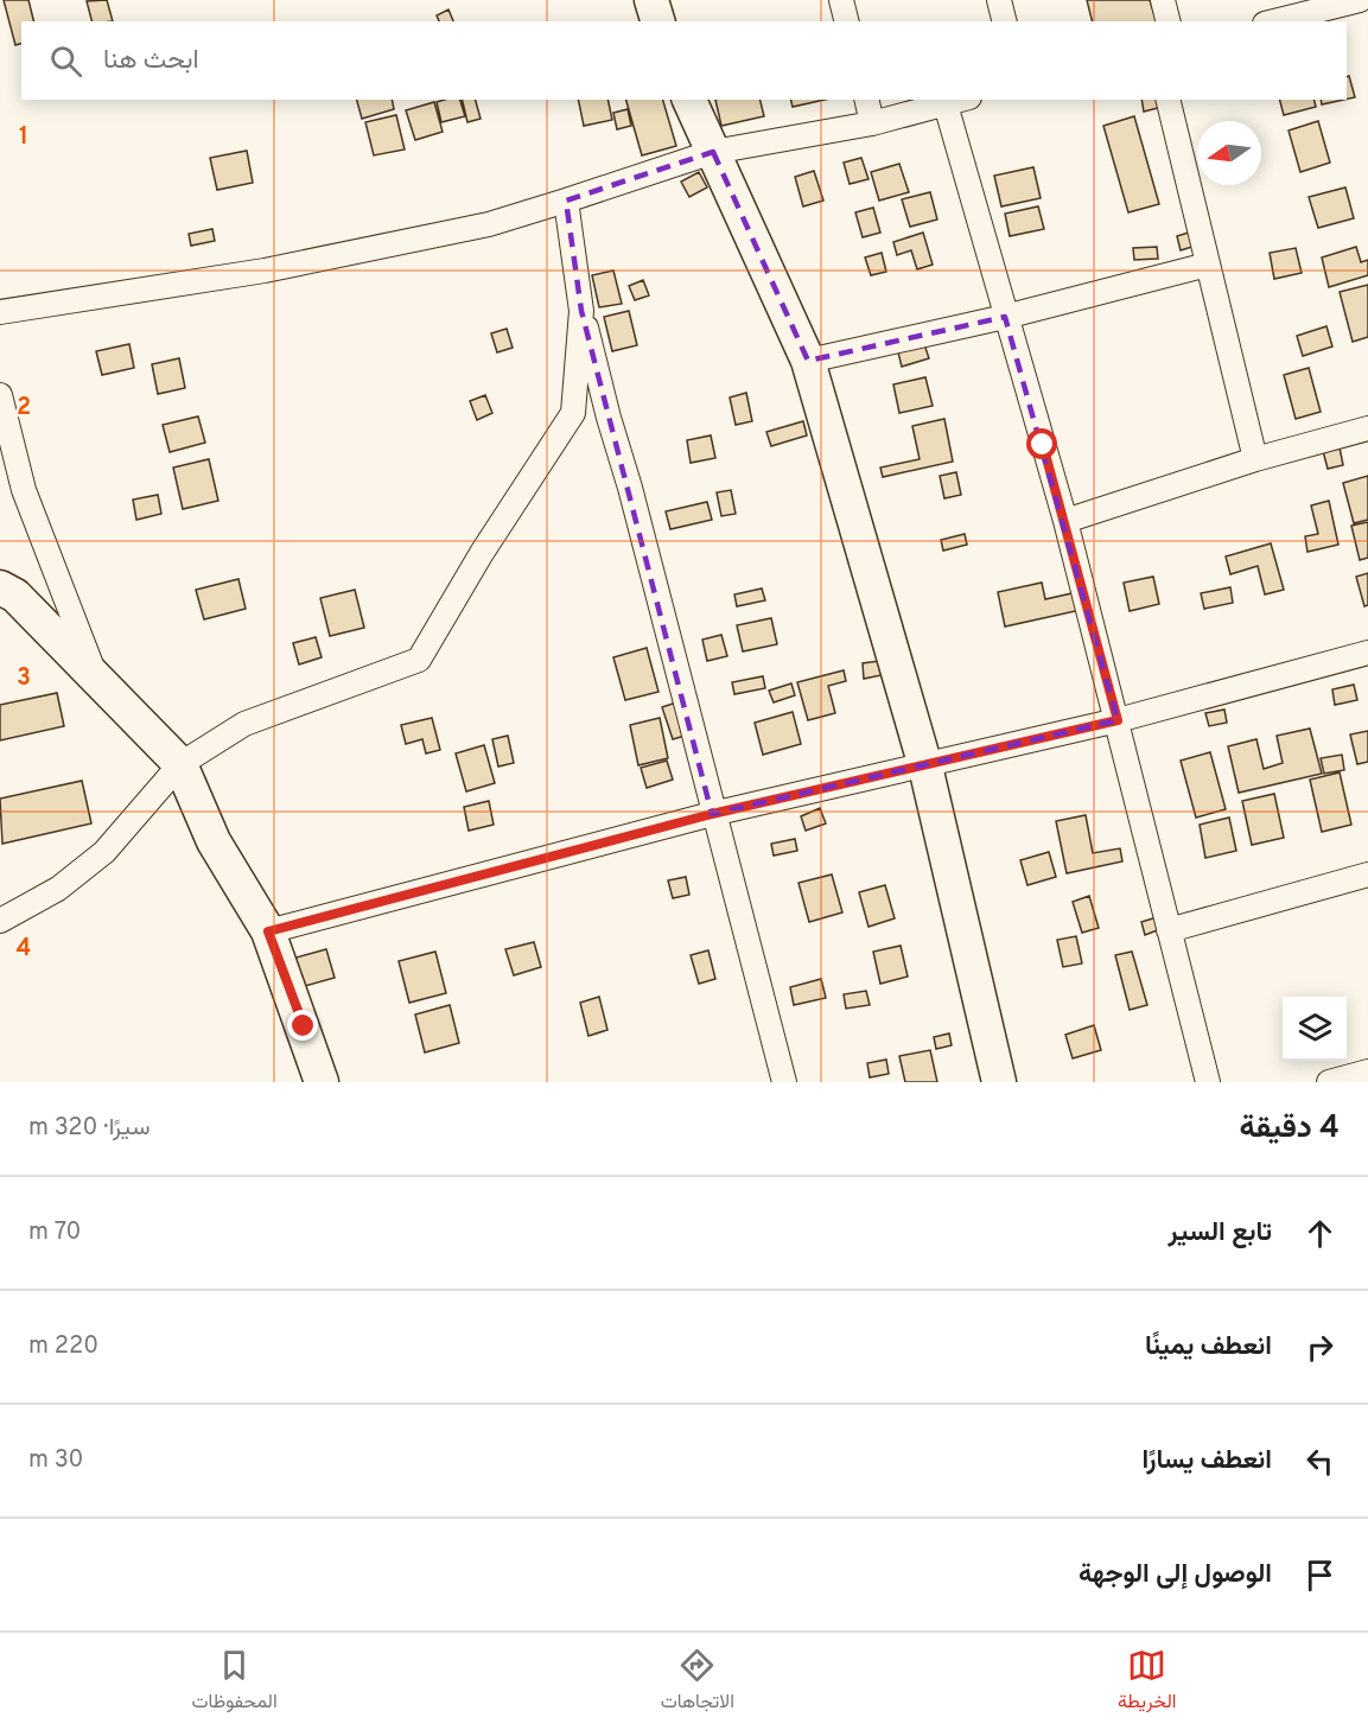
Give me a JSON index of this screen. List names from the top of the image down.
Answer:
{
  "north": "left",
  "page": {
    "search": "ابحث هنا",
    "heading": ["4 دقيقة", "سيرًا · 320 m"],
    "list": [
      ["تابع السير", "70 m"],
      ["انعطف يمينًا", "220 m"],
      ["انعطف يسارًا", "30 m"],
      "الوصول إلى الوجهة"
    ],
    "nav": ["الخريطة", "الاتجاهات", "المحفوظات"]
  },
  "grid": {
    "rows": [
      "1",
      "2",
      "3",
      "4"
    ]
  }
}
